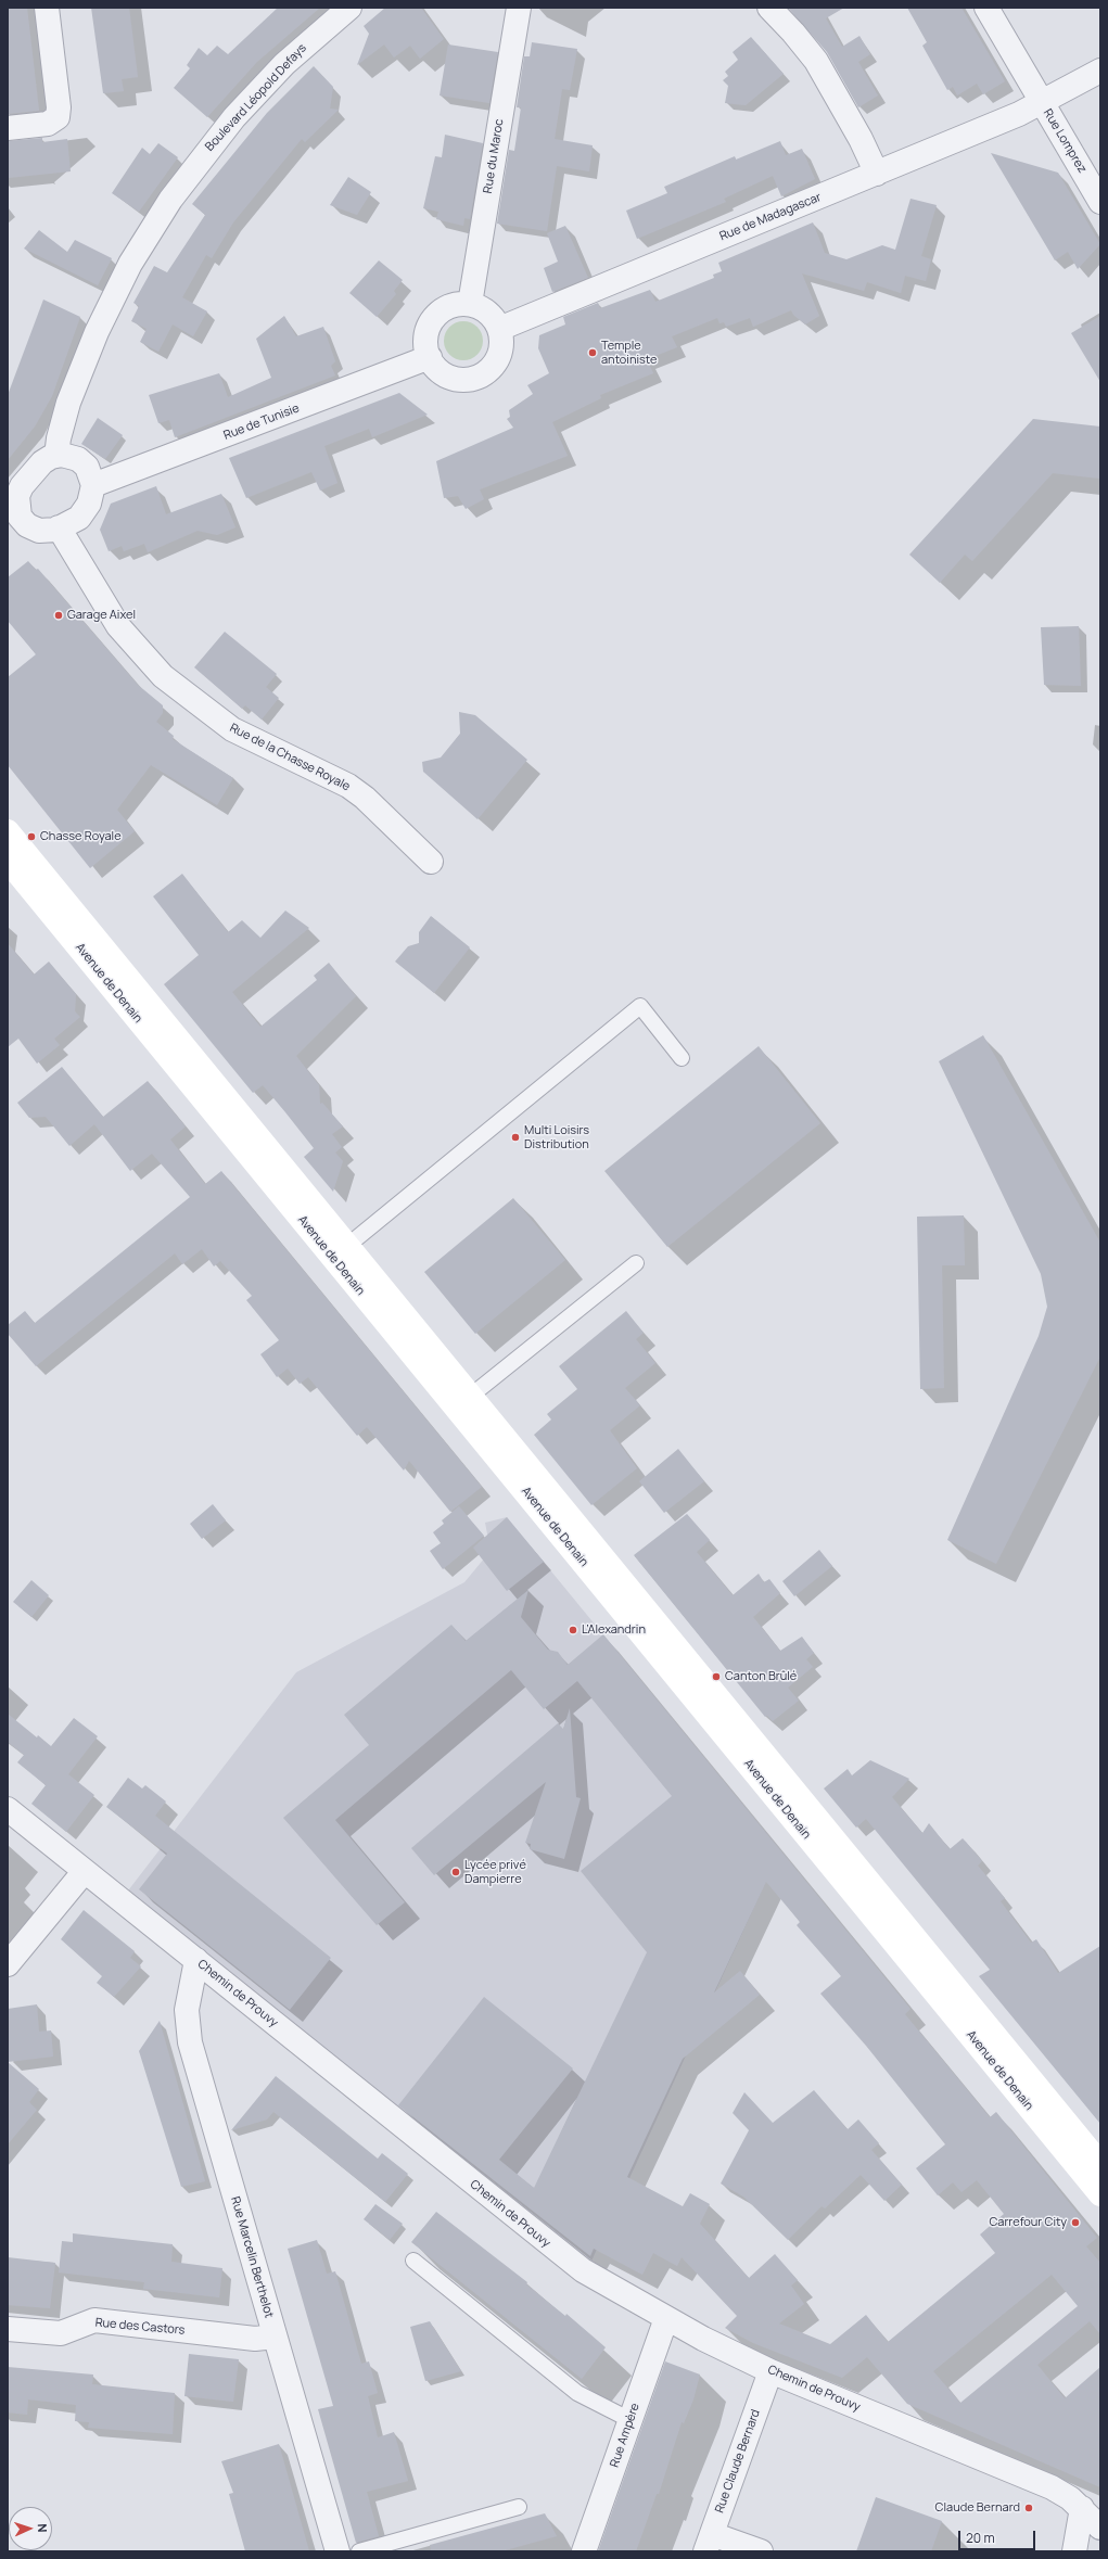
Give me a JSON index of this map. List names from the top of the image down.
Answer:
{
  "streets": {
    "main road": ["Avenue de Denain"],
    "street": [
      "Boulevard Léopold Defays",
      "Rue Lomprez",
      "Rue du Maroc",
      "Rue de Madagascar",
      "Rue de Tunisie",
      "Rue de la Chasse Royale",
      "Chemin de Prouvy",
      "Rue Marcelin Berthelot",
      "Rue des Castors",
      "Rue Ampère",
      "Rue Claude Bernard"
    ]
  },
  "crossings": [
    ["Boulevard Léopold Defays", "Rue de Tunisie"],
    ["Boulevard Léopold Defays", "Rue de la Chasse Royale"],
    ["Rue Lomprez", "Rue de Madagascar"],
    ["Rue du Maroc", "Rue de Madagascar"],
    ["Rue du Maroc", "Rue de Tunisie"],
    ["Rue de Madagascar", "Rue de Tunisie"],
    ["Rue de Tunisie", "Rue de la Chasse Royale"],
    ["Chemin de Prouvy", "Rue Marcelin Berthelot"],
    ["Chemin de Prouvy", "Rue Ampère"],
    ["Chemin de Prouvy", "Rue Claude Bernard"],
    ["Rue Marcelin Berthelot", "Rue des Castors"]
  ],
  "places": [
    "Temple antoiniste",
    "Garage Aixel",
    "Chasse Royale",
    "Multi Loisirs Distribution",
    "L’Alexandrin",
    "Canton Brûlé",
    "Lycée privé Dampierre",
    "Carrefour City",
    "Claude Bernard"
  ],
  "scale_bar": "20 m",
  "north": "right"
}
